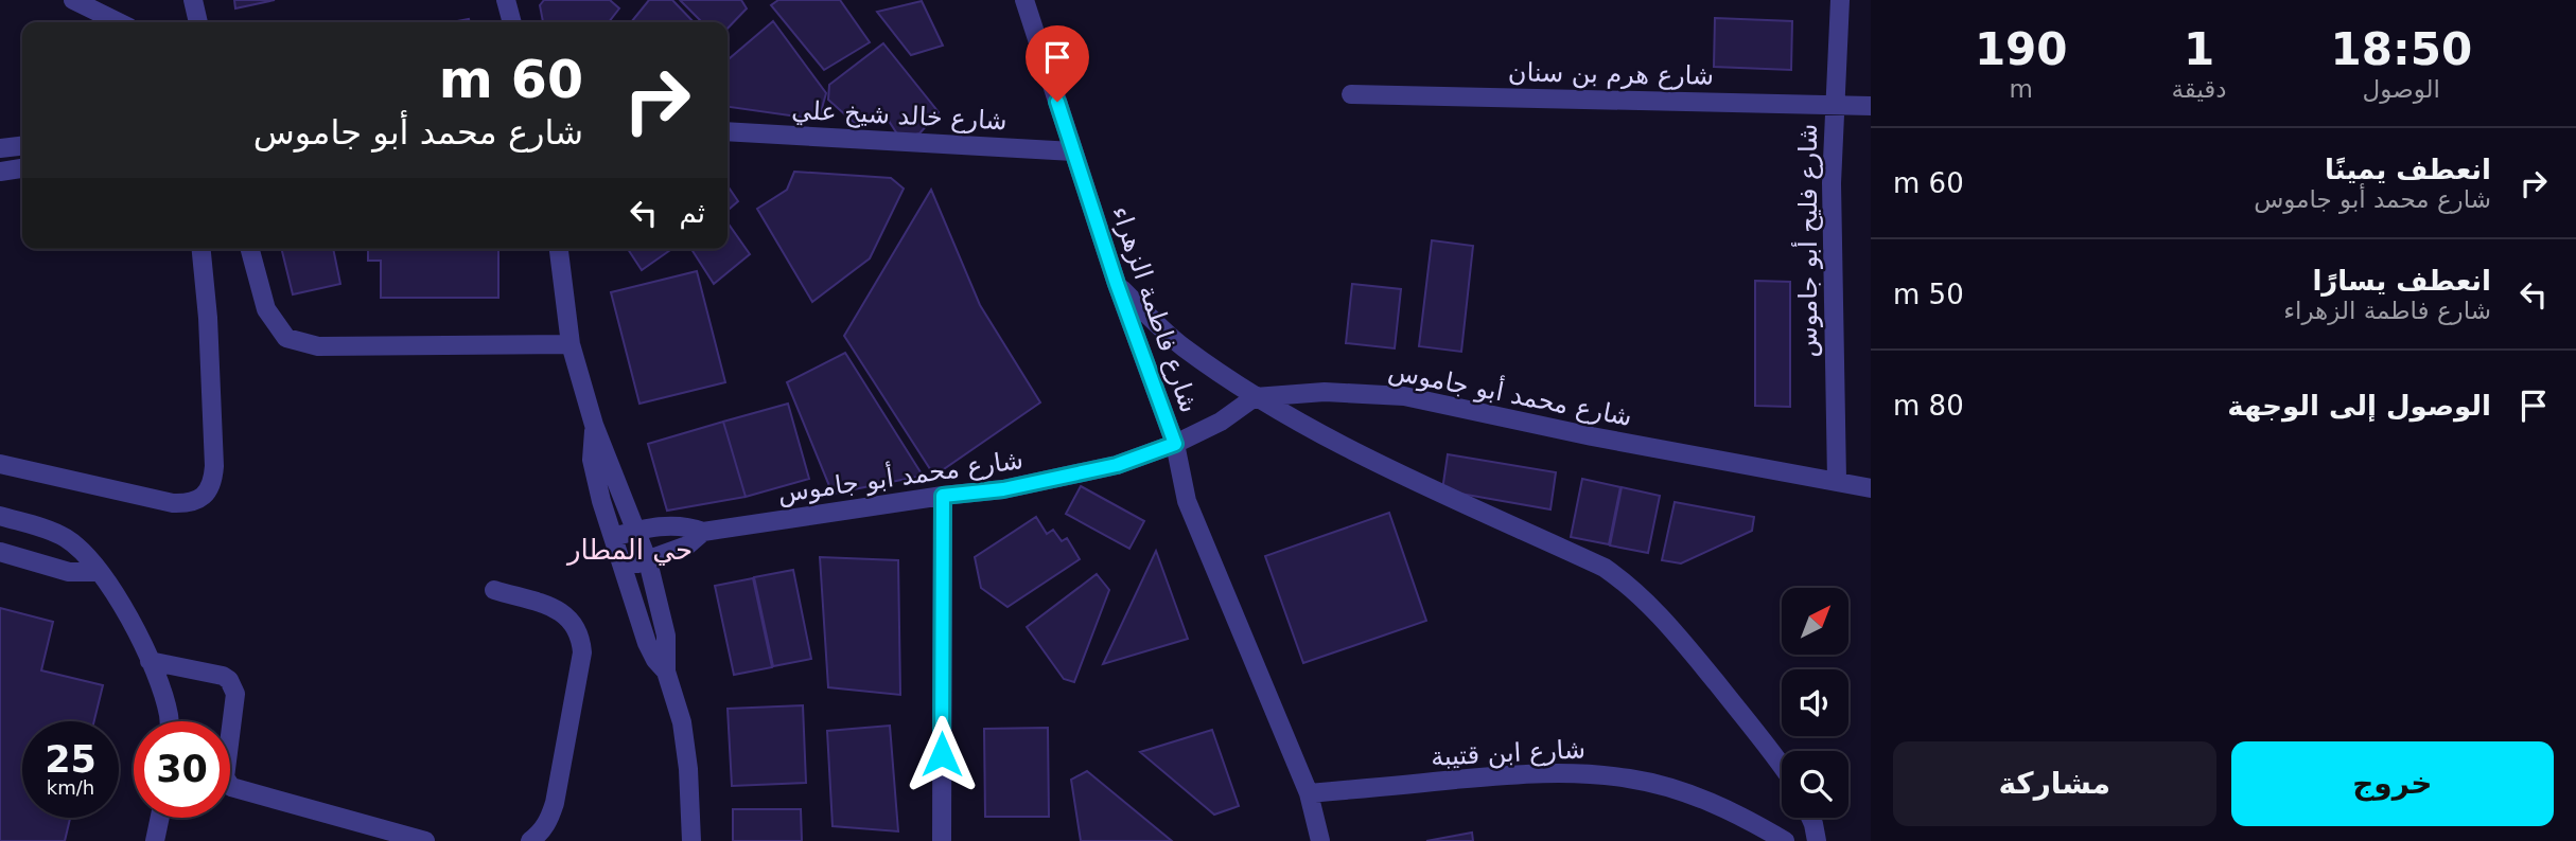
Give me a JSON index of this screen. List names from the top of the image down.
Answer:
{
  "streets": {
    "street": [
      "شارع هرم بن سنان",
      "شارع خالد شيخ علي",
      "شارع فليح أبو جاموس",
      "شارع فاطمة الزهراء",
      "شارع محمد أبو جاموس",
      "شارع ابن قتيبة"
    ]
  },
  "crossings": [
    ["شارع هرم بن سنان", "شارع فليح أبو جاموس"],
    ["شارع خالد شيخ علي", "شارع فاطمة الزهراء"],
    ["شارع فليح أبو جاموس", "شارع محمد أبو جاموس"],
    ["شارع فاطمة الزهراء", "شارع محمد أبو جاموس"],
    ["شارع فاطمة الزهراء", "شارع ابن قتيبة"]
  ],
  "districts": ["حي المطار"],
  "north": "top right",
  "page": {
    "eta": [
      "18:50",
      "الوصول",
      "1",
      "دقيقة",
      "190",
      "m"
    ],
    "turn": ["60 m", "شارع محمد أبو جاموس"],
    "list": [
      {
        "name": "انعطف يمينًا",
        "note": "شارع محمد أبو جاموس",
        "value": "60 m"
      },
      {
        "name": "انعطف يسارًا",
        "note": "شارع فاطمة الزهراء",
        "value": "50 m"
      },
      {
        "name": "الوصول إلى الوجهة",
        "value": "80 m"
      }
    ],
    "then": "ثم",
    "speed": "25 km/h",
    "limit": "30",
    "buttons": ["خروج", "مشاركة"]
  }
}
